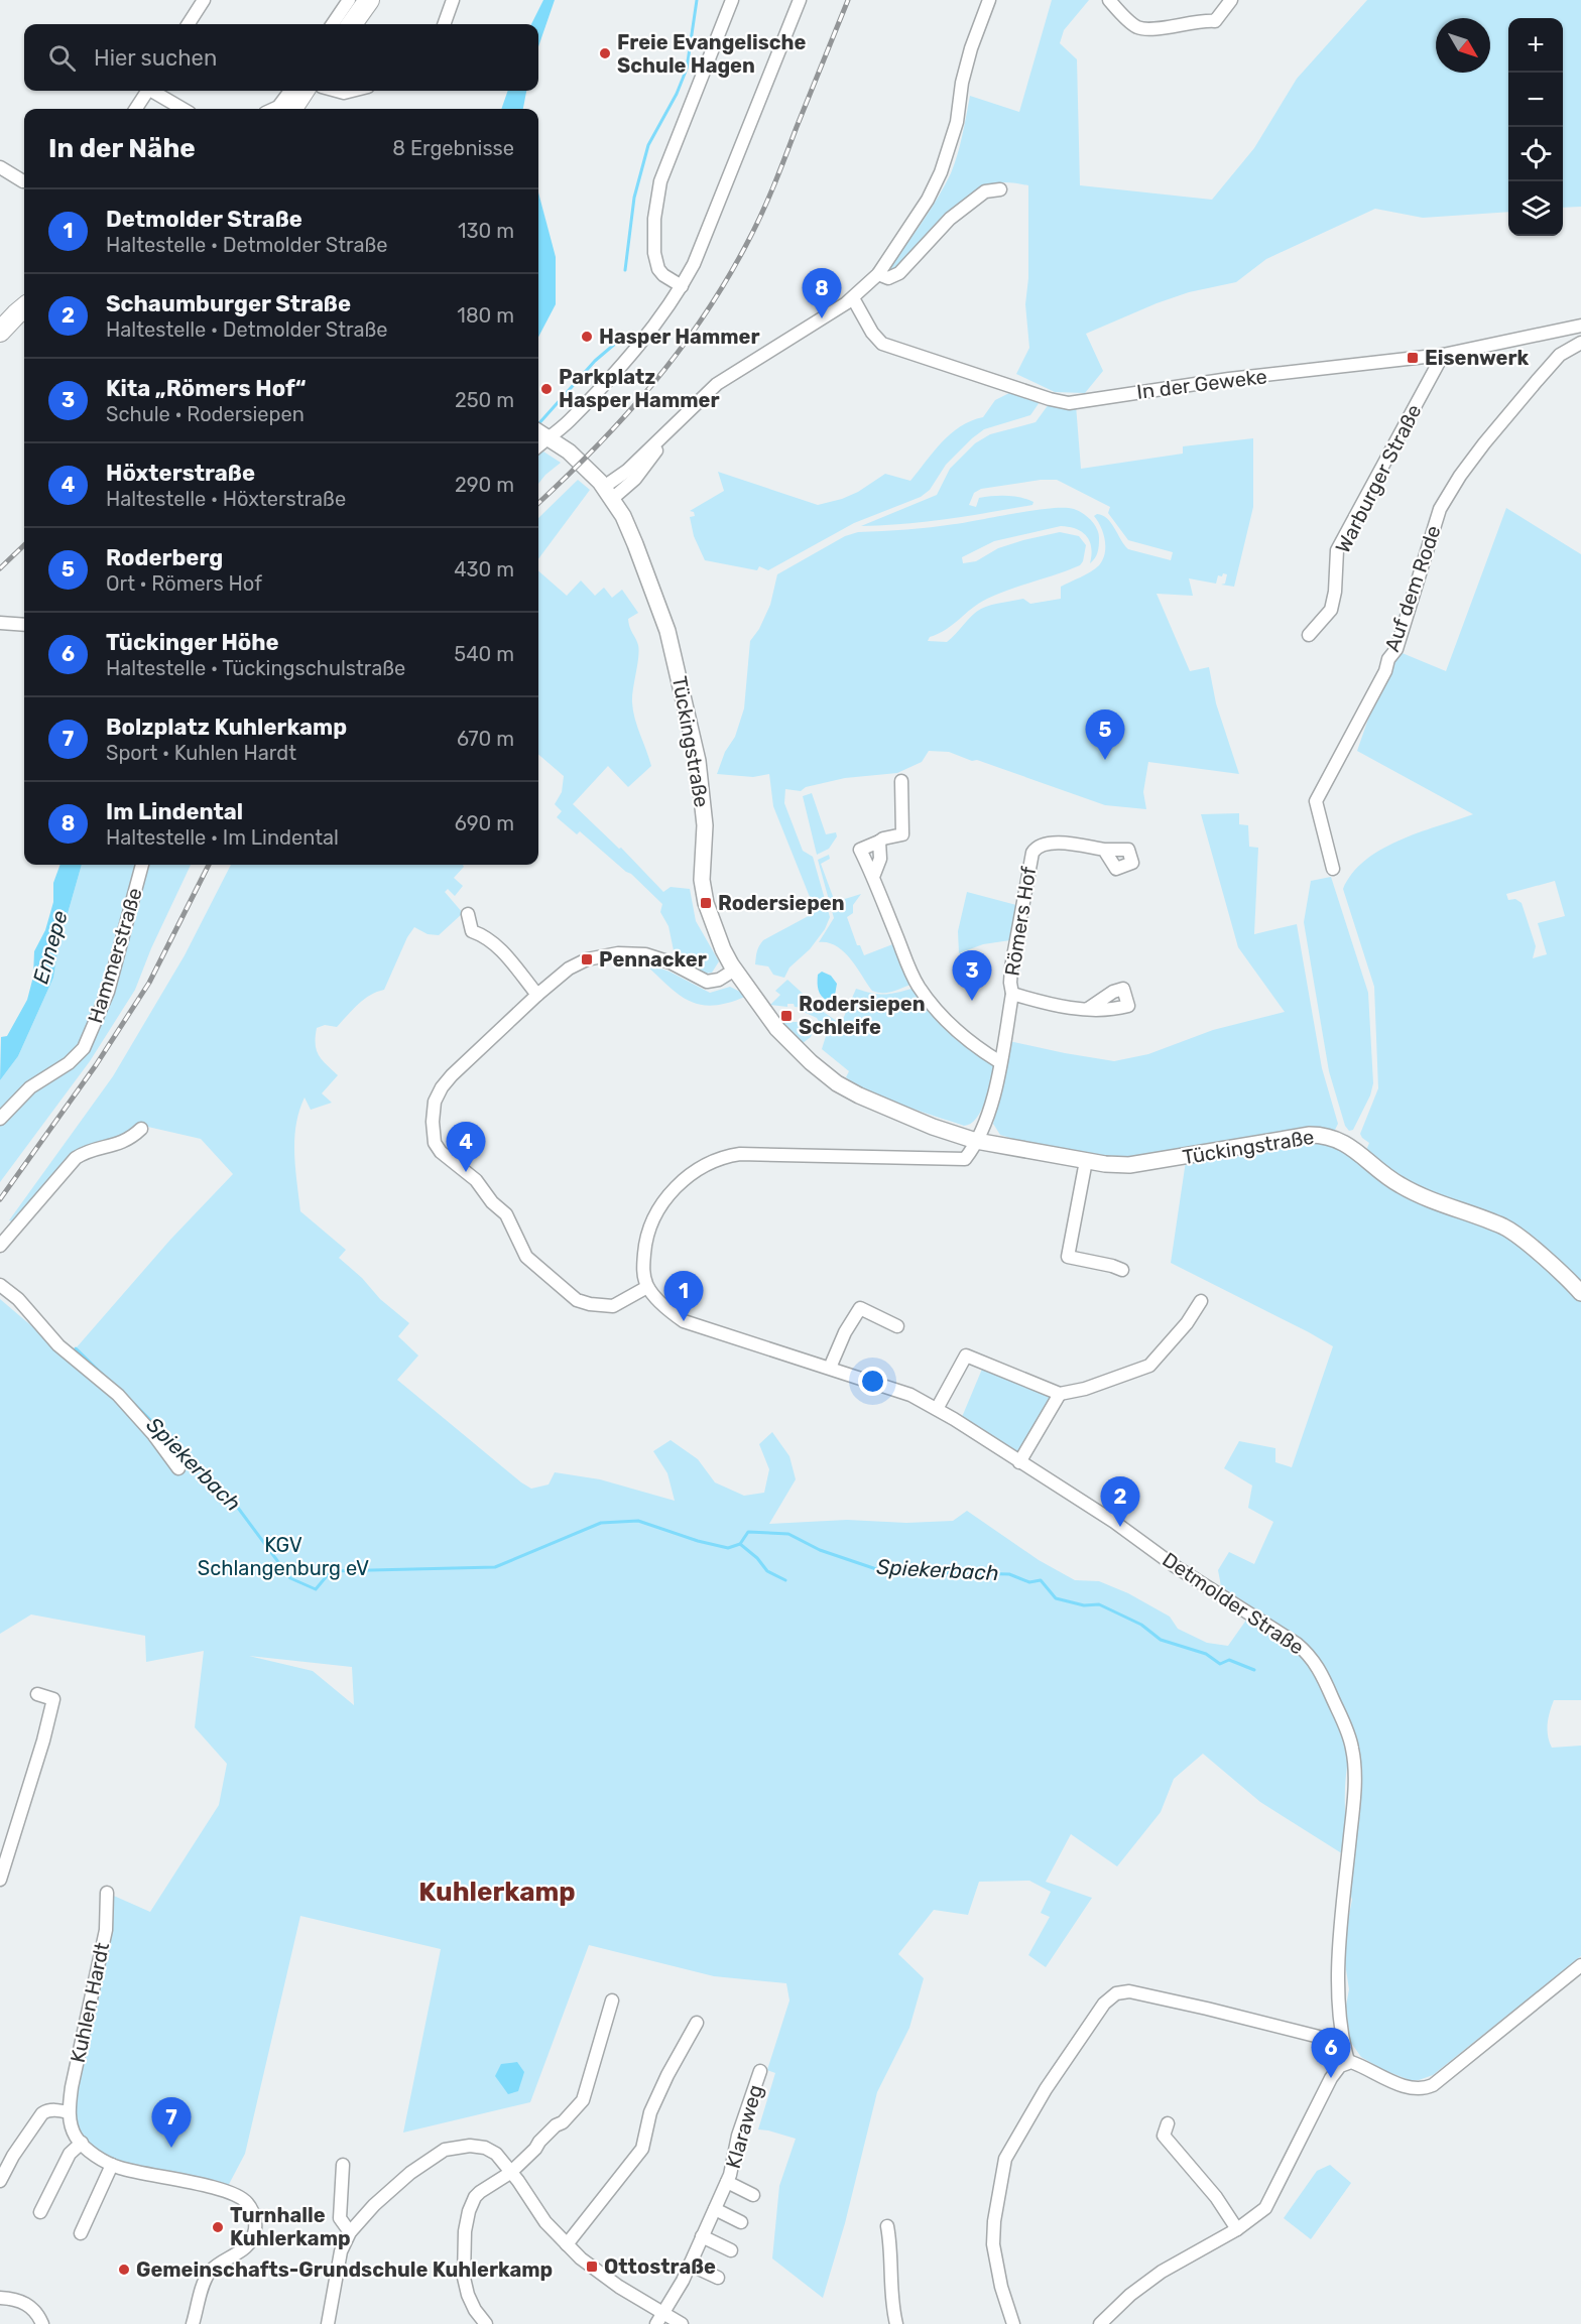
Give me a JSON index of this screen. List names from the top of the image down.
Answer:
{
  "streets": {
    "street": [
      "In der Geweke",
      "Warburger Straße",
      "Auf dem Rode",
      "Tückingstraße",
      "Römers Hof",
      "Hammerstraße",
      "Detmolder Straße",
      "Kuhlen Hardt",
      "Klaraweg"
    ]
  },
  "crossings": [
    ["In der Geweke", "Warburger Straße"],
    ["Tückingstraße", "Römers Hof"]
  ],
  "districts": ["Kuhlerkamp"],
  "water": ["Ennepe", "Spiekerbach"],
  "parks": ["KGV Schlangenburg eV"],
  "places": {
    "other": [
      "Freie Evangelische Schule Hagen",
      "Hasper Hammer",
      "Parkplatz Hasper Hammer",
      "Turnhalle Kuhlerkamp",
      "Gemeinschafts-Grundschule Kuhlerkamp"
    ],
    "transit": [
      "Eisenwerk",
      "Rodersiepen",
      "Pennacker",
      "Rodersiepen Schleife",
      "Ottostraße"
    ]
  },
  "north": "bottom right",
  "page": {
    "map_buttons": ["+", "−"],
    "search": "Hier suchen",
    "heading": ["In der Nähe", "8 Ergebnisse"],
    "list": [
      {
        "mark": "1",
        "name": "Detmolder Straße",
        "note": "Haltestelle · Detmolder Straße",
        "value": "130 m"
      },
      {
        "mark": "2",
        "name": "Schaumburger Straße",
        "note": "Haltestelle · Detmolder Straße",
        "value": "180 m"
      },
      {
        "mark": "3",
        "name": "Kita „Römers Hof“",
        "note": "Schule · Rodersiepen",
        "value": "250 m"
      },
      {
        "mark": "4",
        "name": "Höxterstraße",
        "note": "Haltestelle · Höxterstraße",
        "value": "290 m"
      },
      {
        "mark": "5",
        "name": "Roderberg",
        "note": "Ort · Römers Hof",
        "value": "430 m"
      },
      {
        "mark": "6",
        "name": "Tückinger Höhe",
        "note": "Haltestelle · Tückingschulstraße",
        "value": "540 m"
      },
      {
        "mark": "7",
        "name": "Bolzplatz Kuhlerkamp",
        "note": "Sport · Kuhlen Hardt",
        "value": "670 m"
      },
      {
        "mark": "8",
        "name": "Im Lindental",
        "note": "Haltestelle · Im Lindental",
        "value": "690 m"
      }
    ],
    "pins": [
      "8",
      "5",
      "3",
      "4",
      "1",
      "2",
      "6",
      "7"
    ]
  }
}
